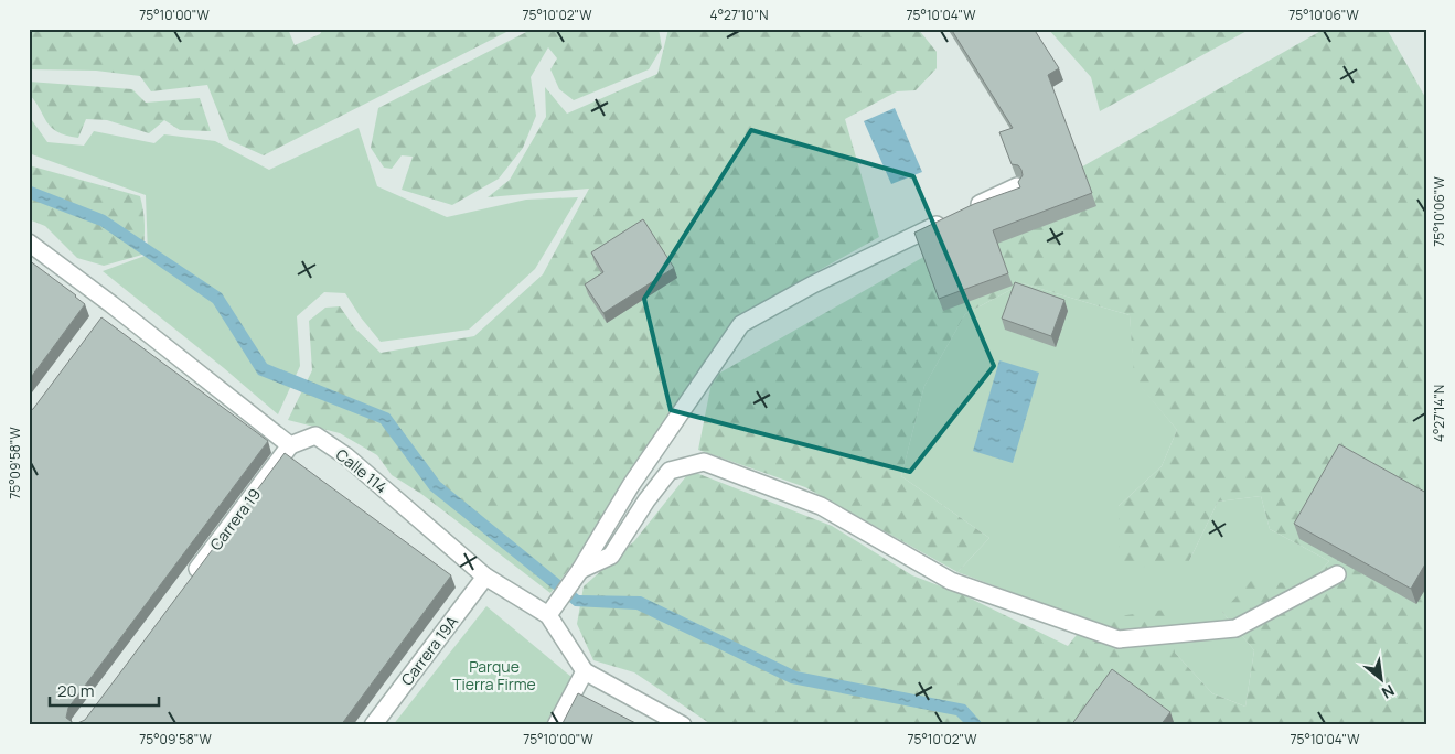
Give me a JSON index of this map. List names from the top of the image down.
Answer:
{
  "streets": {
    "street": ["Calle 114", "Carrera 19", "Carrera 19A"]
  },
  "crossings": [
    ["Calle 114", "Carrera 19"],
    ["Calle 114", "Carrera 19A"]
  ],
  "parks": ["Parque Tierra Firme"],
  "scale_bar": "20 m",
  "north": "bottom right",
  "coordinates": [
    "75°10'00\"W",
    "75°10'02\"W",
    "4°27'10\"N",
    "75°10'04\"W",
    "75°10'06\"W",
    "4°27'14\"N",
    "75°09'58\"W"
  ]
}
